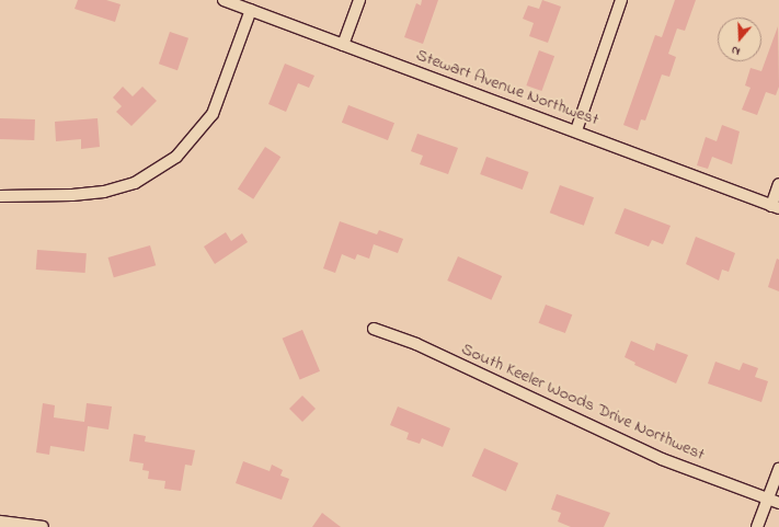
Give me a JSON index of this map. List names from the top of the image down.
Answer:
{
  "streets": {
    "street": ["Stewart Avenue Northwest", "South Keeler Woods Drive Northwest"]
  },
  "north": "bottom"
}
